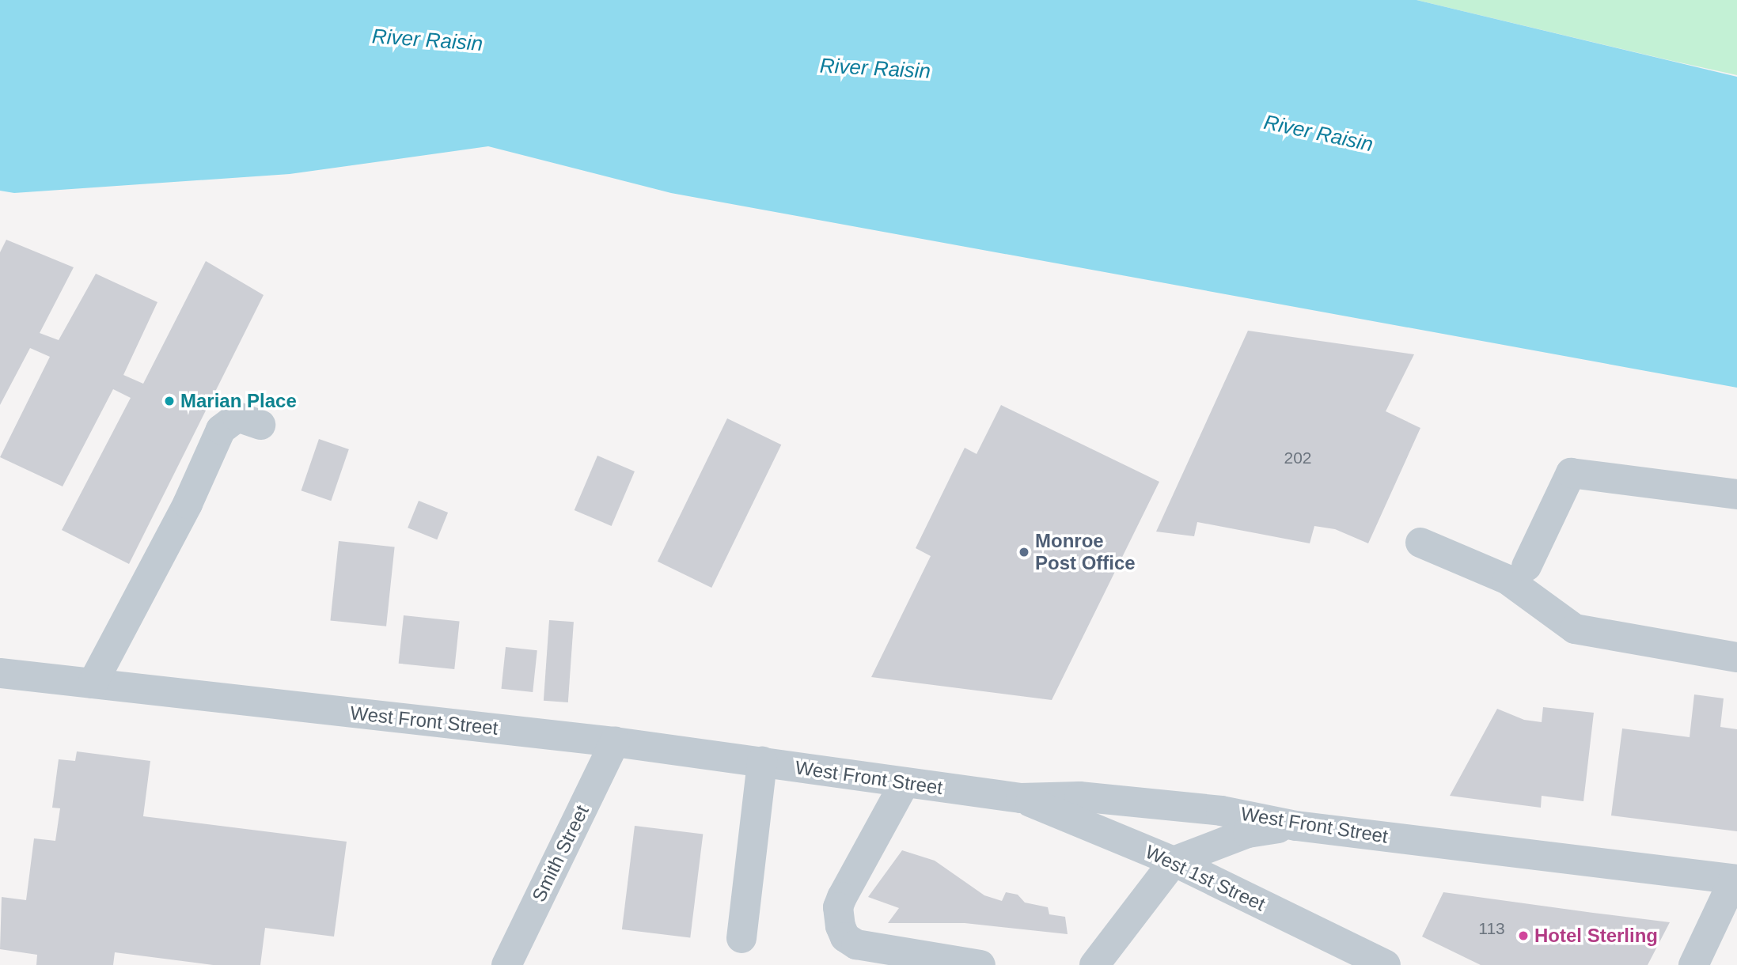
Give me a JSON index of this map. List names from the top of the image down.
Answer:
{
  "streets": {
    "street": ["West Front Street", "Smith Street", "West 1st Street"]
  },
  "crossings": [
    ["West Front Street", "Smith Street"],
    ["West Front Street", "West 1st Street"]
  ],
  "water": ["River Raisin"],
  "places": ["Marian Place", "Monroe Post Office", "Hotel Sterling"],
  "house_numbers": ["202", "113"]
}
